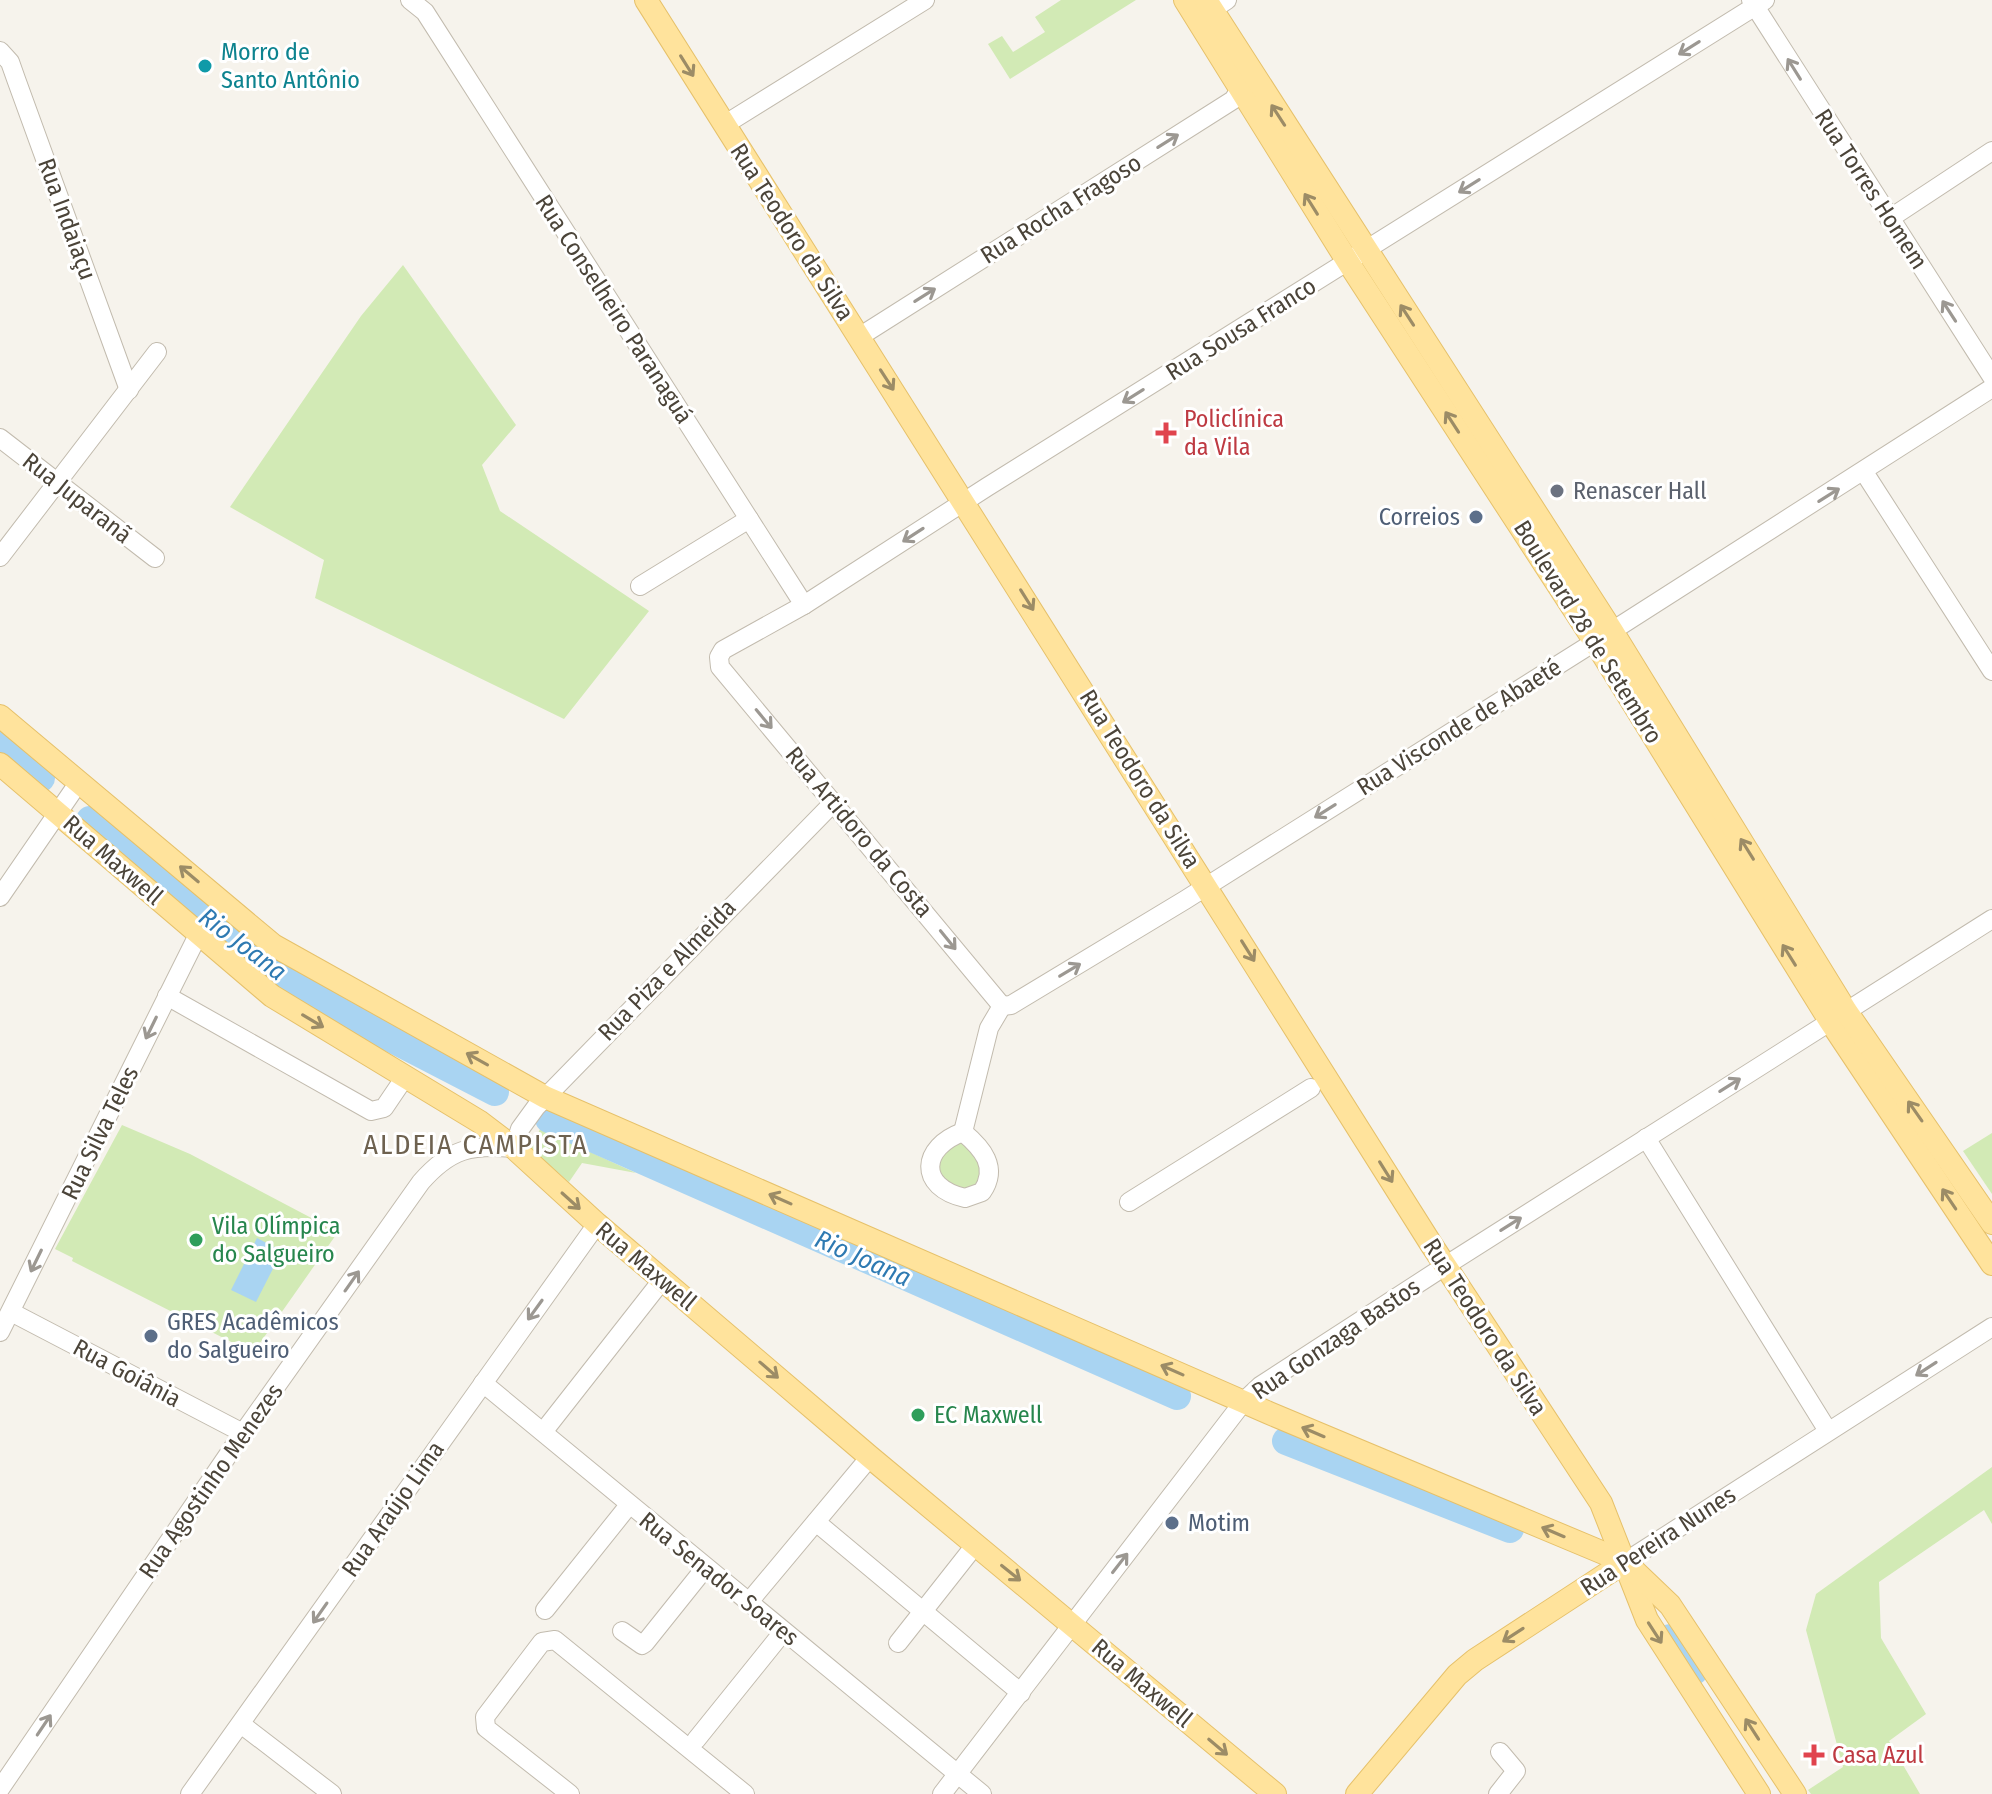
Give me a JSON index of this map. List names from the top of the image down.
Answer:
{
  "streets": {
    "main road": [
      "Rua Teodoro da Silva",
      "Boulevard 28 de Setembro",
      "Rua Maxwell",
      "Rua Pereira Nunes"
    ],
    "street": [
      "Rua Torres Homem",
      "Rua Rocha Fragoso",
      "Rua Indaiaçu",
      "Rua Conselheiro Paranaguá",
      "Rua Sousa Franco",
      "Rua Juparanã",
      "Rua Visconde de Abaeté",
      "Rua Artidoro da Costa",
      "Rua Piza e Almeida",
      "Rua Silva Teles",
      "Rua Gonzaga Bastos",
      "Rua Goiânia",
      "Rua Agostinho Menezes",
      "Rua Araújo Lima",
      "Rua Senador Soares"
    ]
  },
  "crossings": [
    ["Rua Torres Homem", "Rua Sousa Franco"],
    ["Rua Rocha Fragoso", "Rua Teodoro da Silva"],
    ["Rua Rocha Fragoso", "Boulevard 28 de Setembro"],
    ["Rua Teodoro da Silva", "Rua Sousa Franco"],
    ["Rua Teodoro da Silva", "Rua Visconde de Abaeté"],
    ["Rua Teodoro da Silva", "Rua Maxwell"],
    ["Rua Teodoro da Silva", "Rua Gonzaga Bastos"],
    ["Rua Teodoro da Silva", "Rua Pereira Nunes"],
    ["Rua Conselheiro Paranaguá", "Rua Sousa Franco"],
    ["Rua Sousa Franco", "Boulevard 28 de Setembro"],
    ["Rua Sousa Franco", "Rua Artidoro da Costa"],
    ["Boulevard 28 de Setembro", "Rua Visconde de Abaeté"],
    ["Boulevard 28 de Setembro", "Rua Gonzaga Bastos"],
    ["Rua Visconde de Abaeté", "Rua Artidoro da Costa"],
    ["Rua Artidoro da Costa", "Rua Piza e Almeida"],
    ["Rua Maxwell", "Rua Piza e Almeida"],
    ["Rua Maxwell", "Rua Silva Teles"],
    ["Rua Maxwell", "Rua Gonzaga Bastos"],
    ["Rua Maxwell", "Rua Agostinho Menezes"],
    ["Rua Maxwell", "Rua Araújo Lima"],
    ["Rua Maxwell", "Rua Pereira Nunes"],
    ["Rua Piza e Almeida", "Rua Agostinho Menezes"],
    ["Rua Silva Teles", "Rua Goiânia"],
    ["Rua Gonzaga Bastos", "Rua Senador Soares"],
    ["Rua Goiânia", "Rua Agostinho Menezes"],
    ["Rua Araújo Lima", "Rua Senador Soares"]
  ],
  "one_way": [
    "Rua Torres Homem",
    "Rua Rocha Fragoso",
    "Rua Teodoro da Silva",
    "Rua Sousa Franco",
    "Boulevard 28 de Setembro",
    "Rua Artidoro da Costa",
    "Rua Silva Teles",
    "Rua Gonzaga Bastos",
    "Rua Agostinho Menezes",
    "Rua Pereira Nunes"
  ],
  "districts": ["ALDEIA CAMPISTA"],
  "water": ["Rio Joana"],
  "places": {
    "other": [
      "Morro de Santo Antônio",
      "Renascer Hall",
      "Correios",
      "Vila Olímpica do Salgueiro",
      "GRES Acadêmicos do Salgueiro",
      "EC Maxwell",
      "Motim"
    ],
    "health": ["Policlínica da Vila", "Casa Azul"]
  }
}
